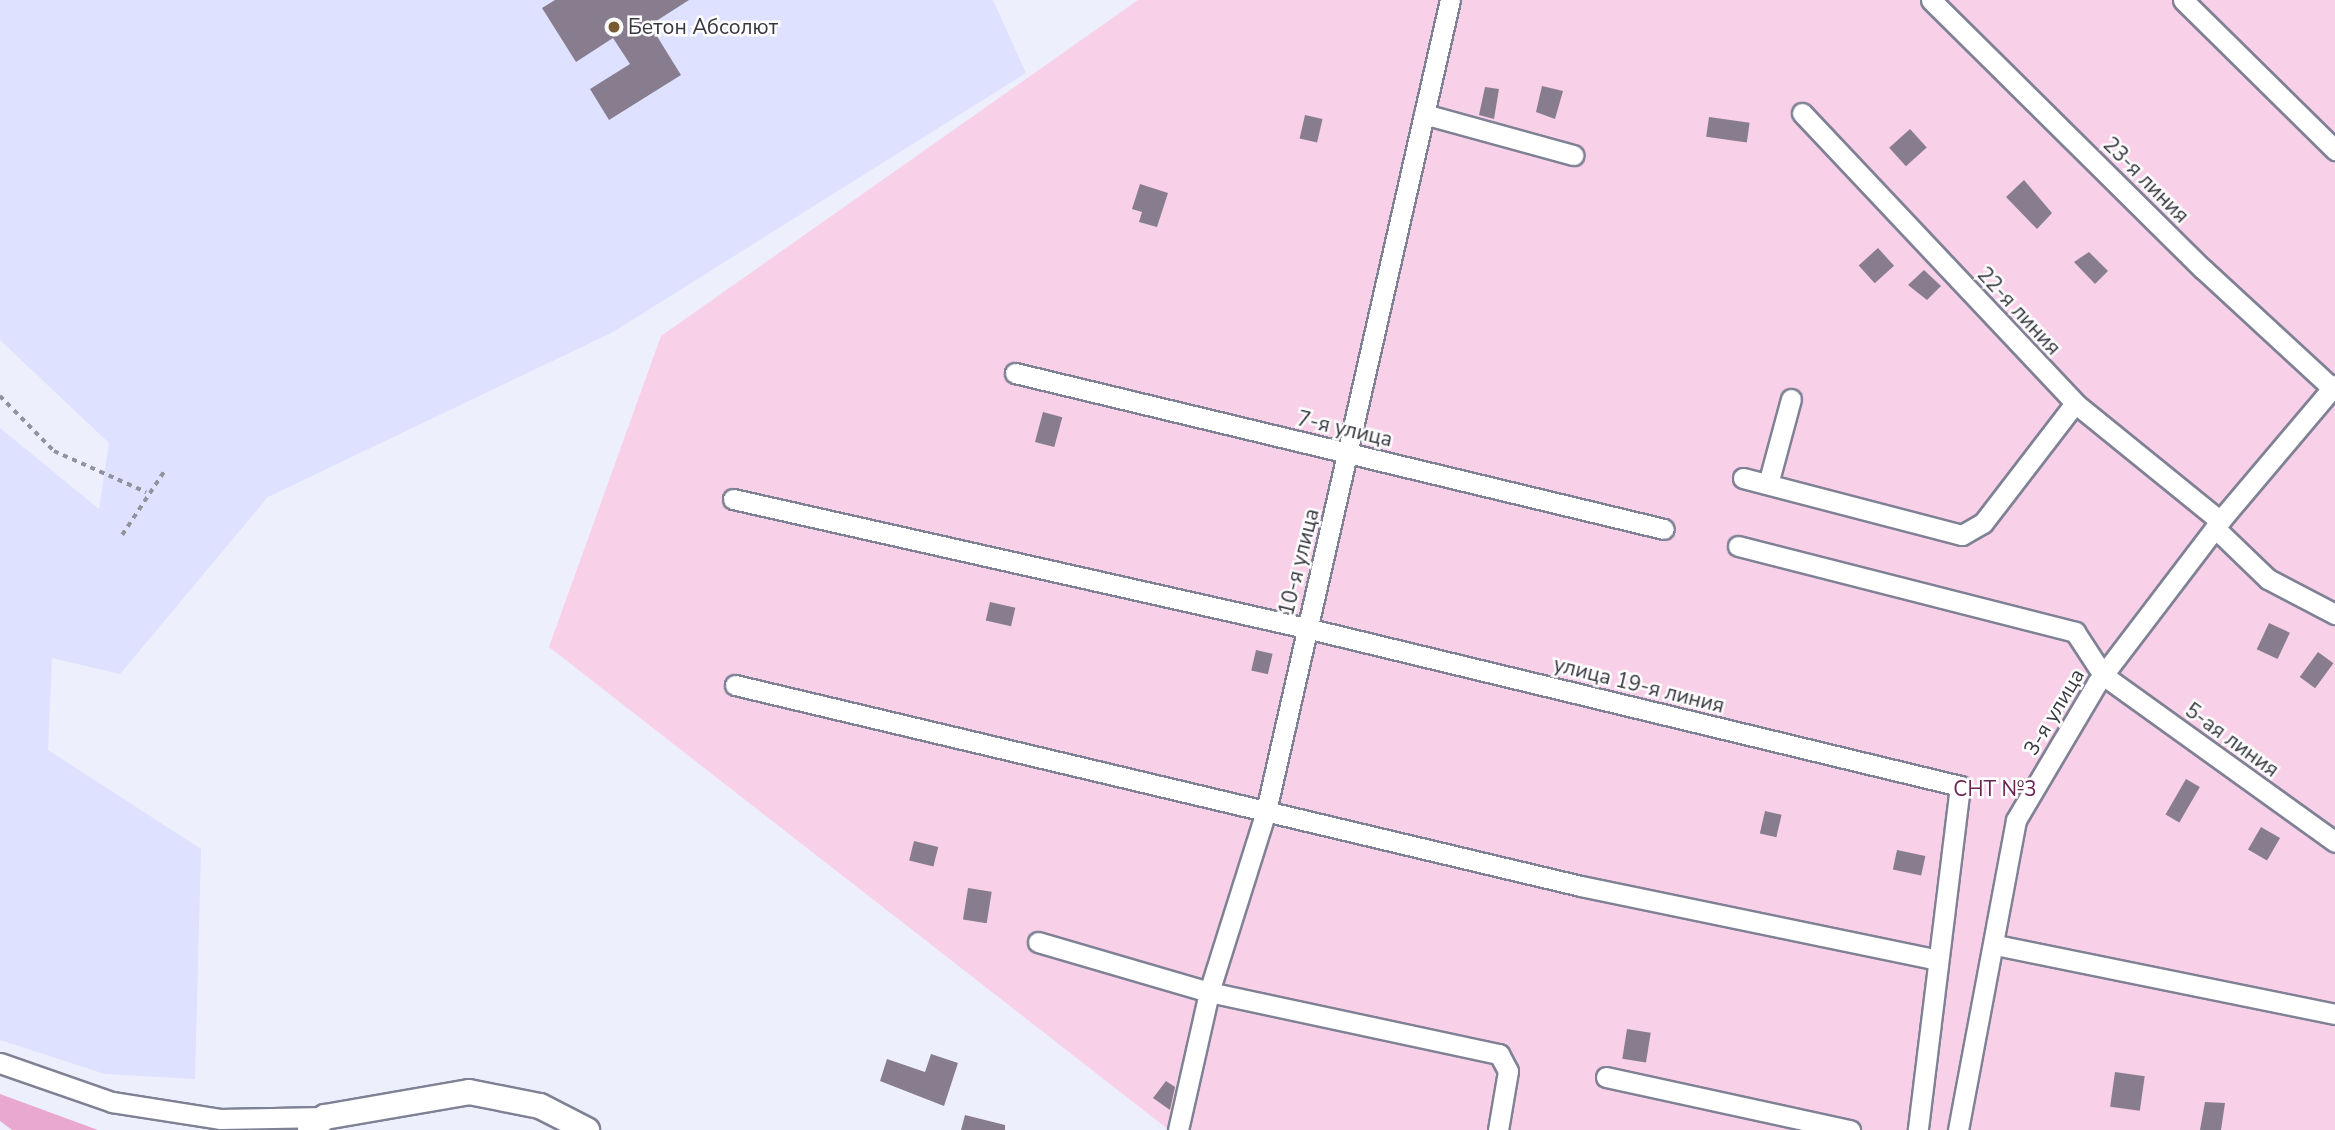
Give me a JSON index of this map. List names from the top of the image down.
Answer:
{
  "streets": {
    "street": [
      "23-я линия",
      "22-я линия",
      "7-я улица",
      "10-я улица",
      "улица 19-я линия",
      "3-я улица",
      "5-ая линия"
    ]
  },
  "crossings": [
    ["23-я линия", "3-я улица"],
    ["22-я линия", "3-я улица"],
    ["7-я улица", "10-я улица"],
    ["10-я улица", "улица 19-я линия"],
    ["3-я улица", "5-ая линия"]
  ],
  "parks": ["СНТ №3"],
  "places": ["Бетон Абсолют"]
}
